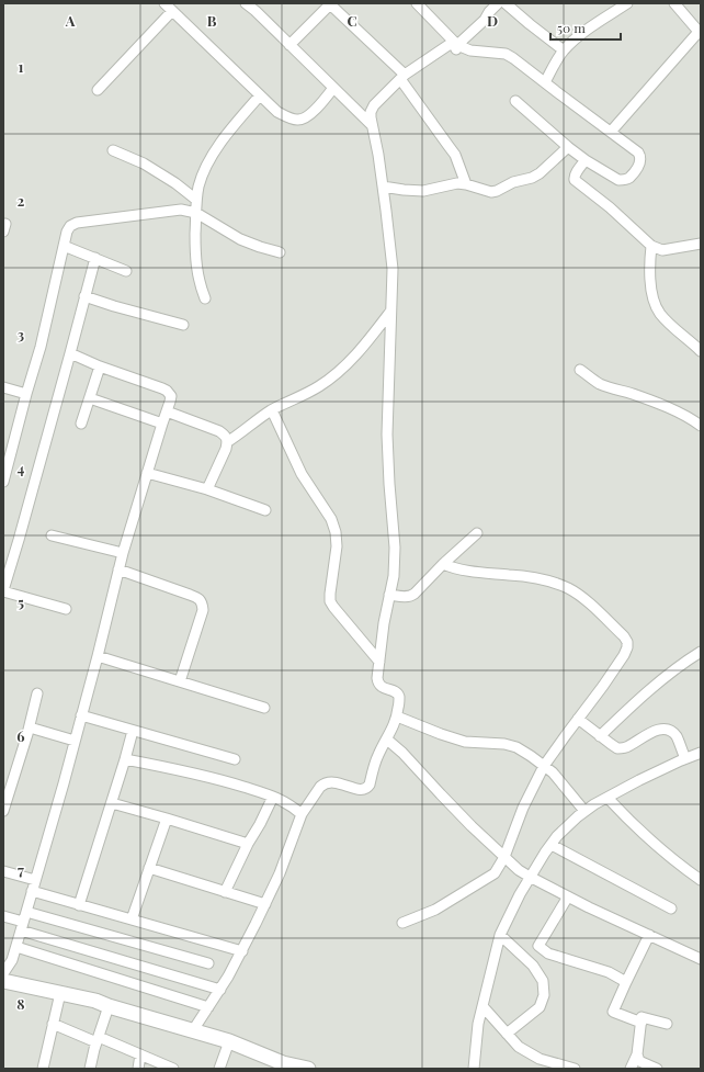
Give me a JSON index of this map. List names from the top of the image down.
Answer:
{
  "scale_bar": "50 m",
  "grid": {
    "columns": [
      "A",
      "B",
      "C",
      "D"
    ],
    "rows": [
      "1",
      "2",
      "3",
      "4",
      "5",
      "6",
      "7",
      "8"
    ]
  }
}
